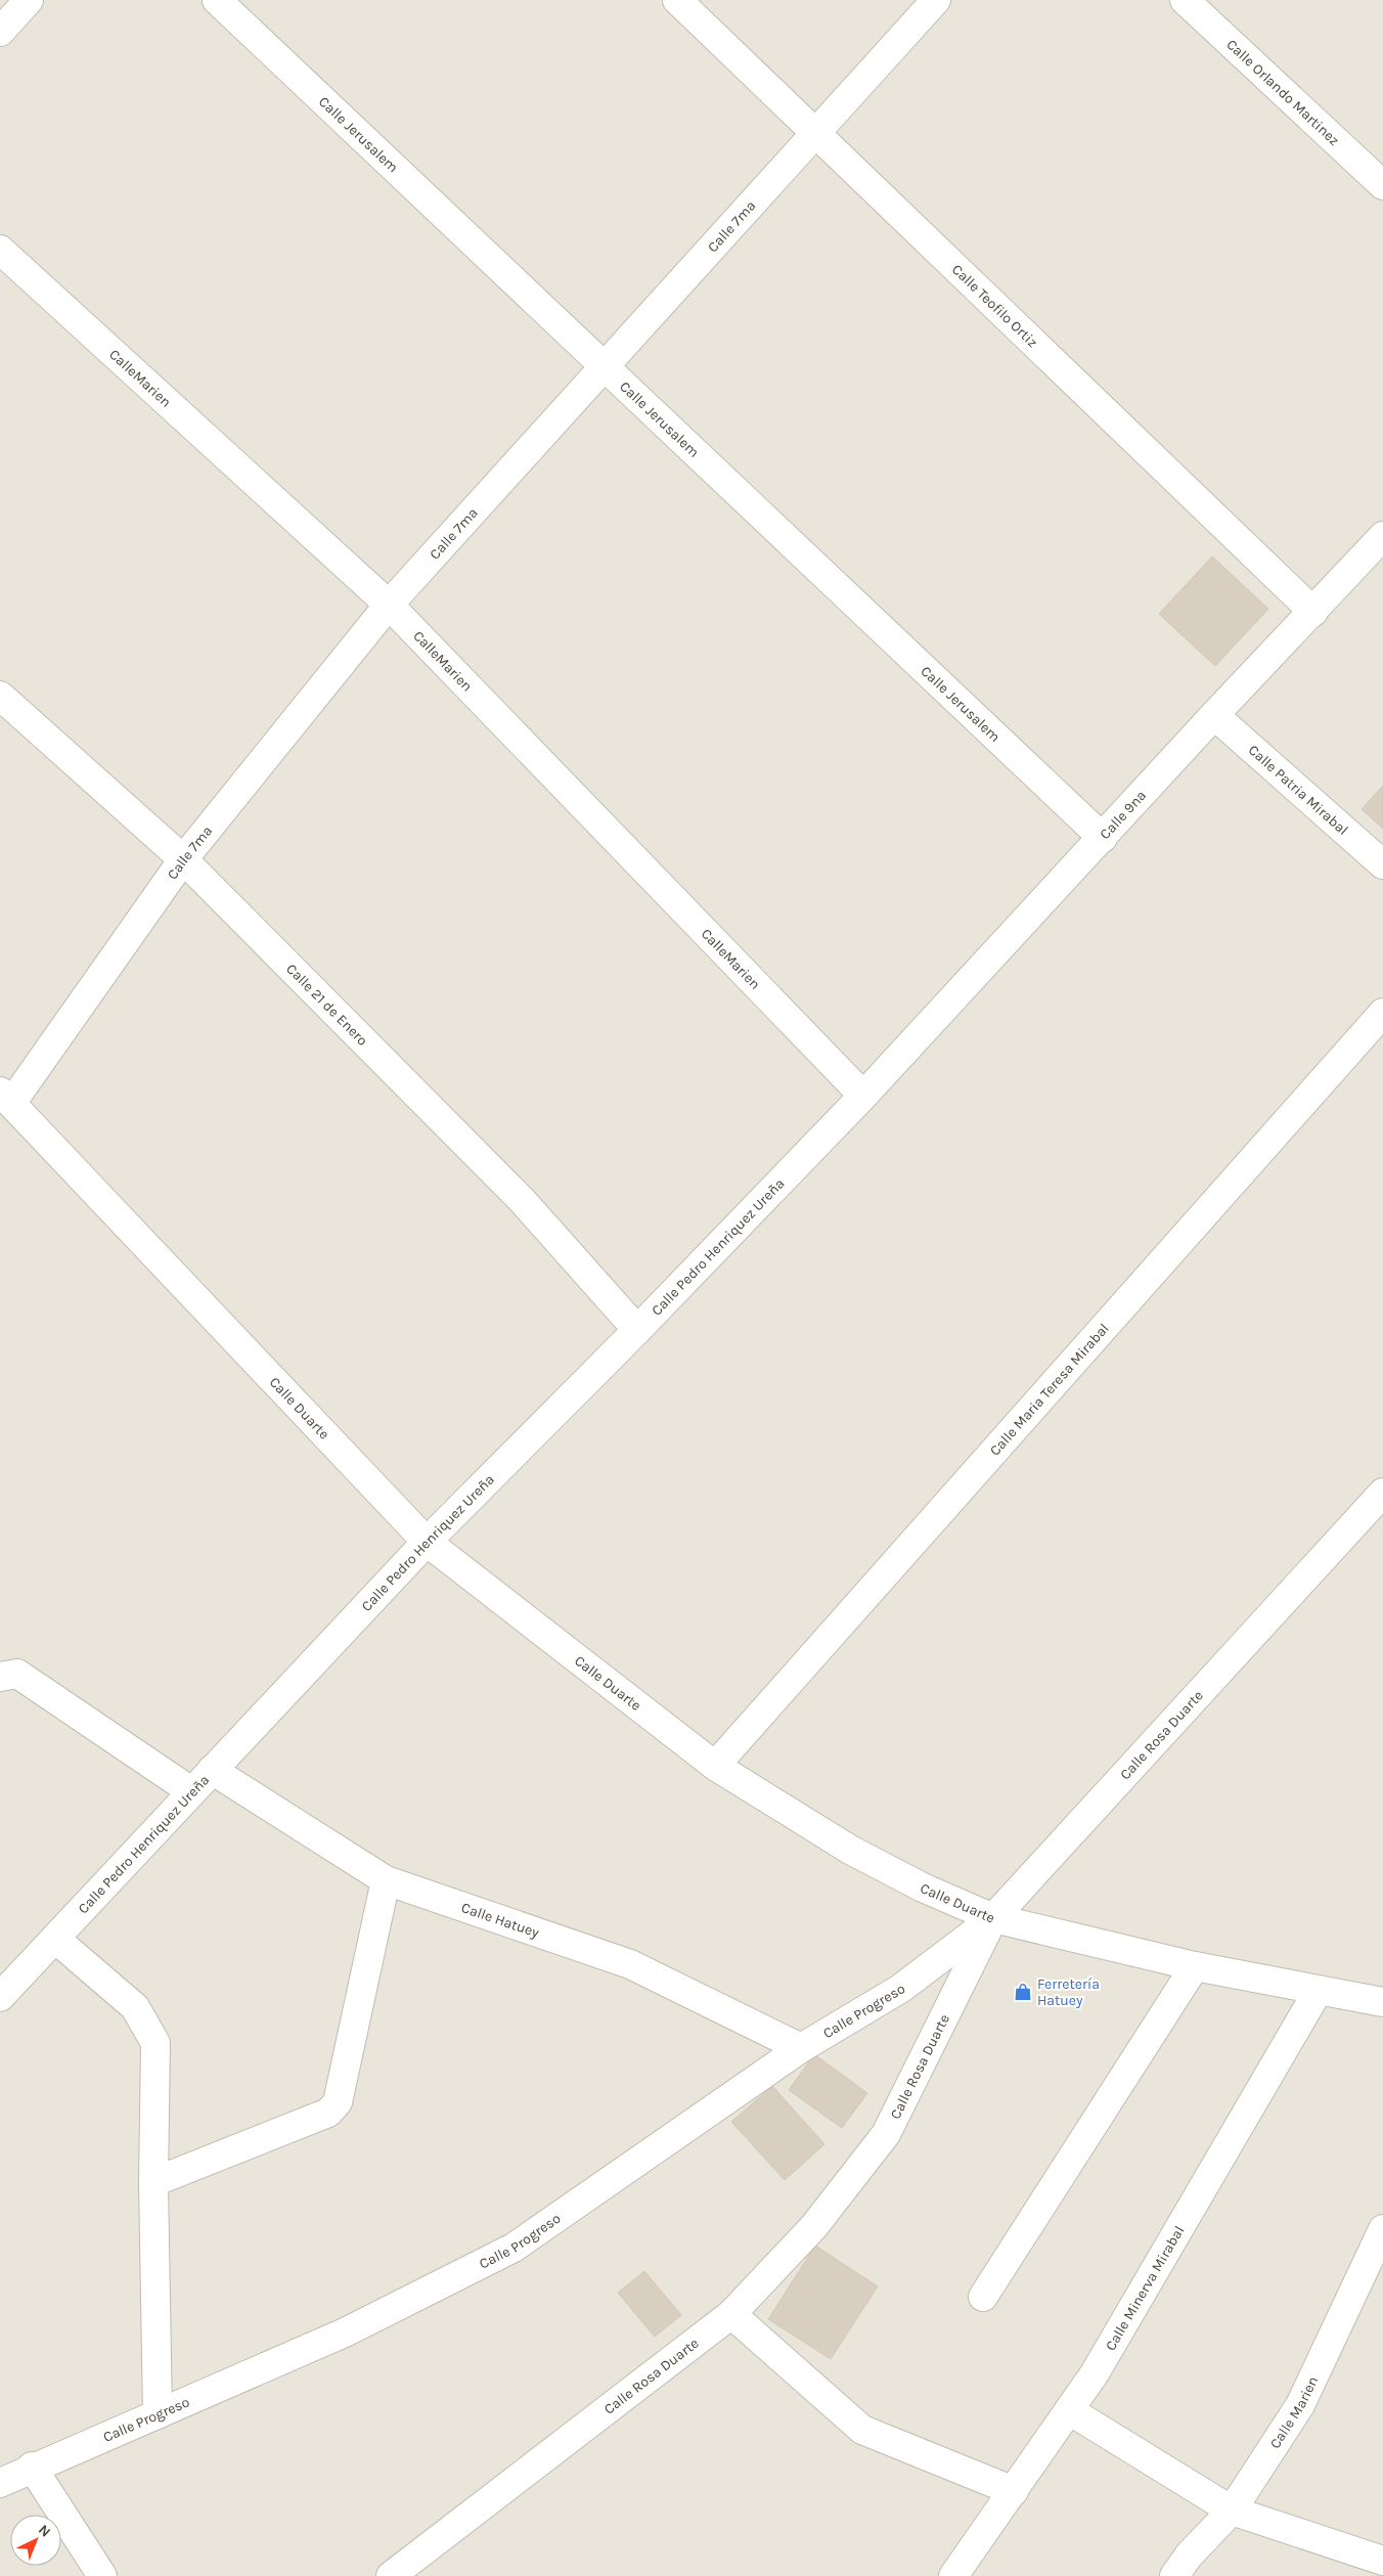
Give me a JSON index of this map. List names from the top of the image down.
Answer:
{
  "streets": {
    "street": [
      "Calle Orlando Martinez",
      "Calle Jerusalem",
      "Calle 7ma",
      "Calle Teofilo Ortiz",
      "CalleMarien",
      "Calle Patria Mirabal",
      "Calle 9na",
      "Calle 21 de Enero",
      "Calle Pedro Henriquez Ureña",
      "Calle Maria Teresa Mirabal",
      "Calle Duarte",
      "Calle Rosa Duarte",
      "Calle Hatuey",
      "Calle Progreso",
      "Calle Minerva Mirabal",
      "Calle Marien"
    ]
  },
  "crossings": [
    ["Calle Jerusalem", "Calle 7ma"],
    ["Calle Jerusalem", "Calle 9na"],
    ["Calle 7ma", "Calle Teofilo Ortiz"],
    ["Calle 7ma", "CalleMarien"],
    ["Calle 7ma", "Calle 21 de Enero"],
    ["Calle 7ma", "Calle Duarte"],
    ["Calle Teofilo Ortiz", "Calle 9na"],
    ["CalleMarien", "Calle 9na"],
    ["CalleMarien", "Calle Pedro Henriquez Ureña"],
    ["Calle Patria Mirabal", "Calle 9na"],
    ["Calle 9na", "Calle Pedro Henriquez Ureña"],
    ["Calle 21 de Enero", "Calle Pedro Henriquez Ureña"],
    ["Calle Pedro Henriquez Ureña", "Calle Duarte"],
    ["Calle Pedro Henriquez Ureña", "Calle Hatuey"],
    ["Calle Maria Teresa Mirabal", "Calle Duarte"],
    ["Calle Duarte", "Calle Rosa Duarte"],
    ["Calle Duarte", "Calle Progreso"],
    ["Calle Duarte", "Calle Minerva Mirabal"],
    ["Calle Rosa Duarte", "Calle Progreso"],
    ["Calle Hatuey", "Calle Progreso"]
  ],
  "places": {
    "shop": ["Ferretería Hatuey"]
  },
  "north": "top right"
}
